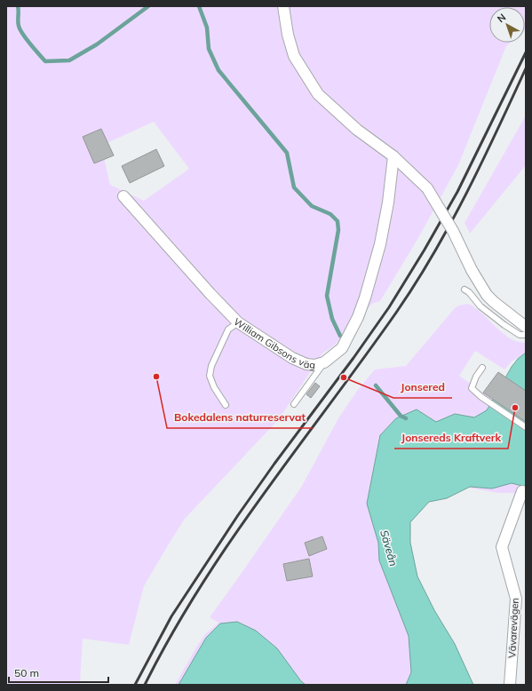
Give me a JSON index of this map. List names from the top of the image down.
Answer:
{
  "streets": {
    "street": ["William Gibsons väg", "Vävarevägen"]
  },
  "water": ["Säveån"],
  "places": ["Bokedalens naturreservat", "Jonsered", "Jonsereds Kraftverk"],
  "scale_bar": "50 m",
  "north": "top left"
}
